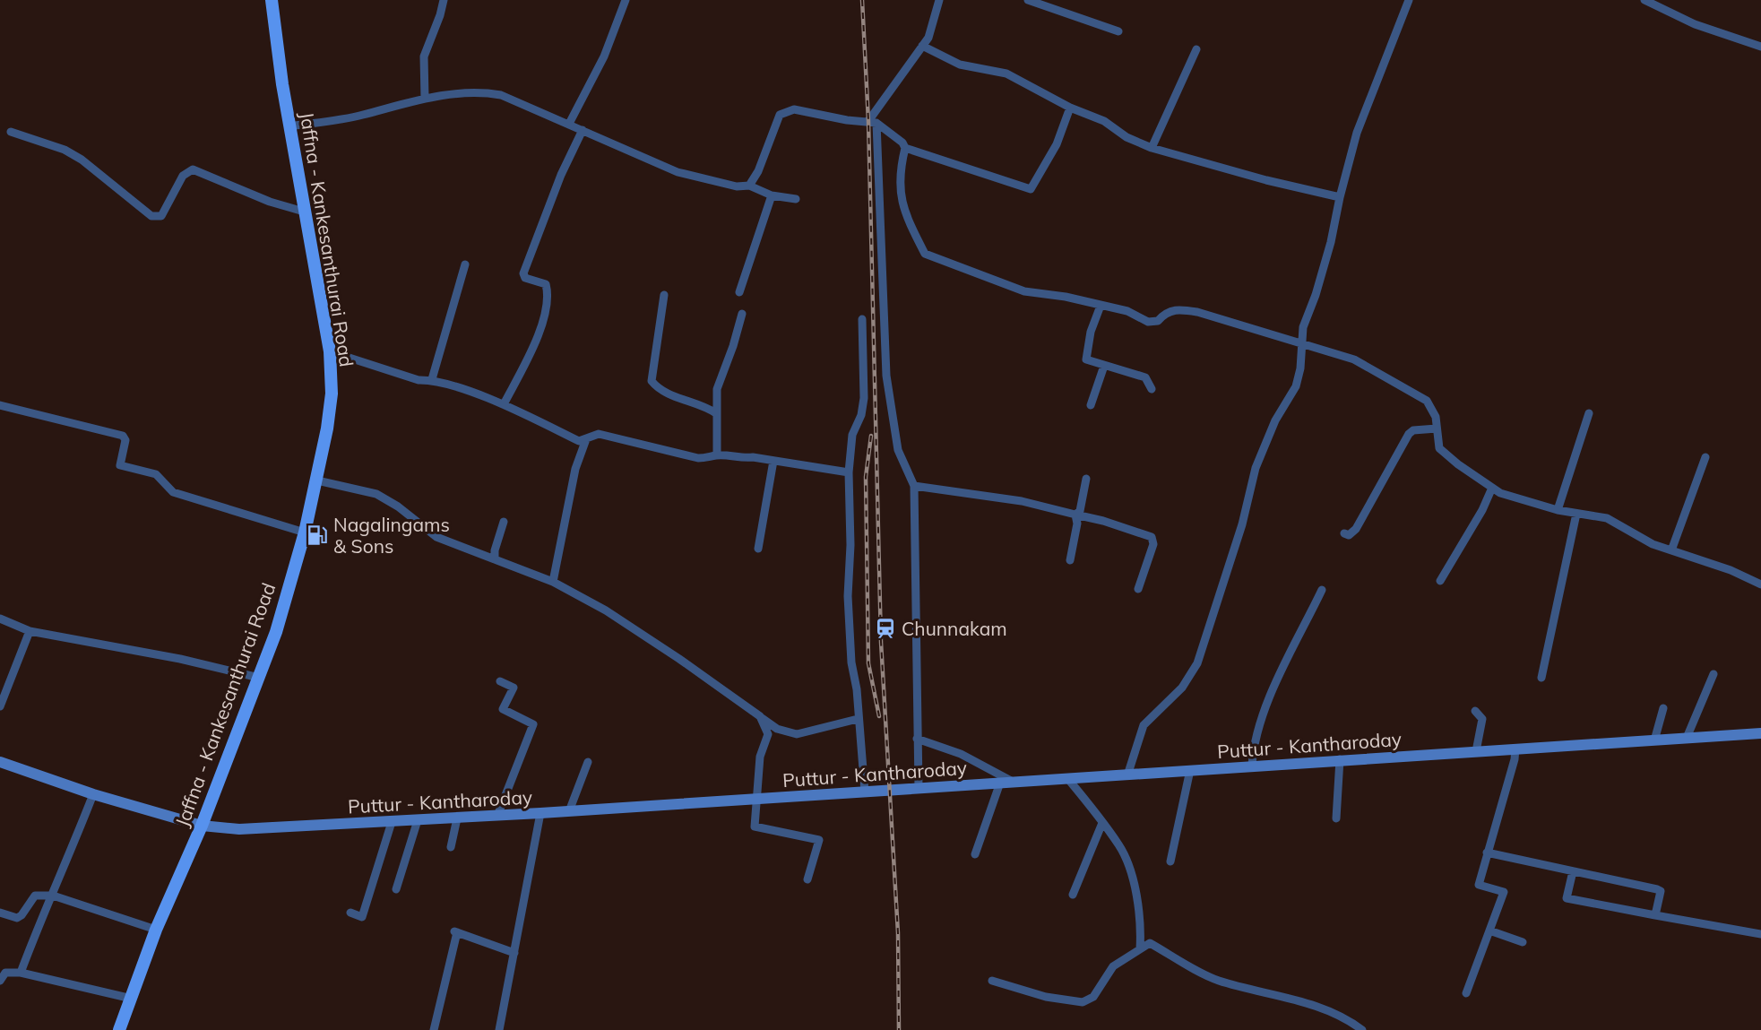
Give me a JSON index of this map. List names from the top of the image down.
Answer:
{
  "streets": {
    "main road": ["Jaffna - Kankesanthurai Road", "Puttur - Kantharoday"]
  },
  "crossings": [
    ["Jaffna - Kankesanthurai Road", "Puttur - Kantharoday"]
  ],
  "places": {
    "fuel station": ["Nagalingams & Sons"],
    "station": ["Chunnakam"]
  }
}
